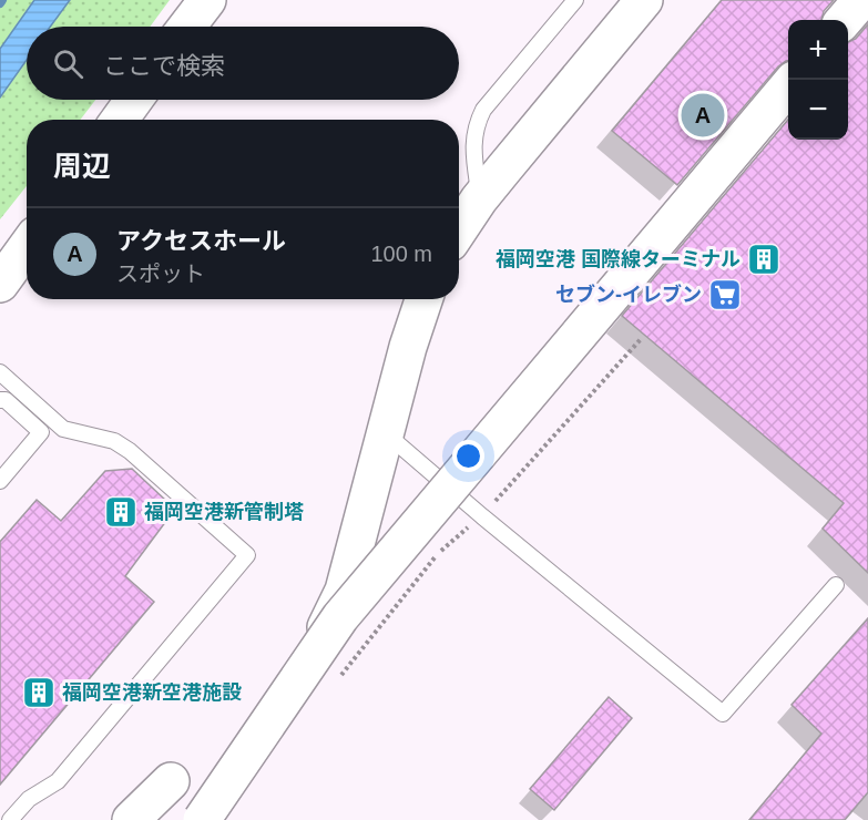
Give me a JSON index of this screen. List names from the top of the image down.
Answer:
{
  "places": {
    "building": ["福岡空港 国際線ターミナル", "福岡空港新管制塔", "福岡空港新空港施設"],
    "supermarket": ["セブン-イレブン"]
  },
  "page": {
    "map_buttons": ["+", "−"],
    "search": "ここで検索",
    "pins": "A",
    "heading": "周辺",
    "list": [
      {
        "mark": "A",
        "name": "アクセスホール",
        "note": "スポット",
        "value": "100 m"
      }
    ]
  }
}
